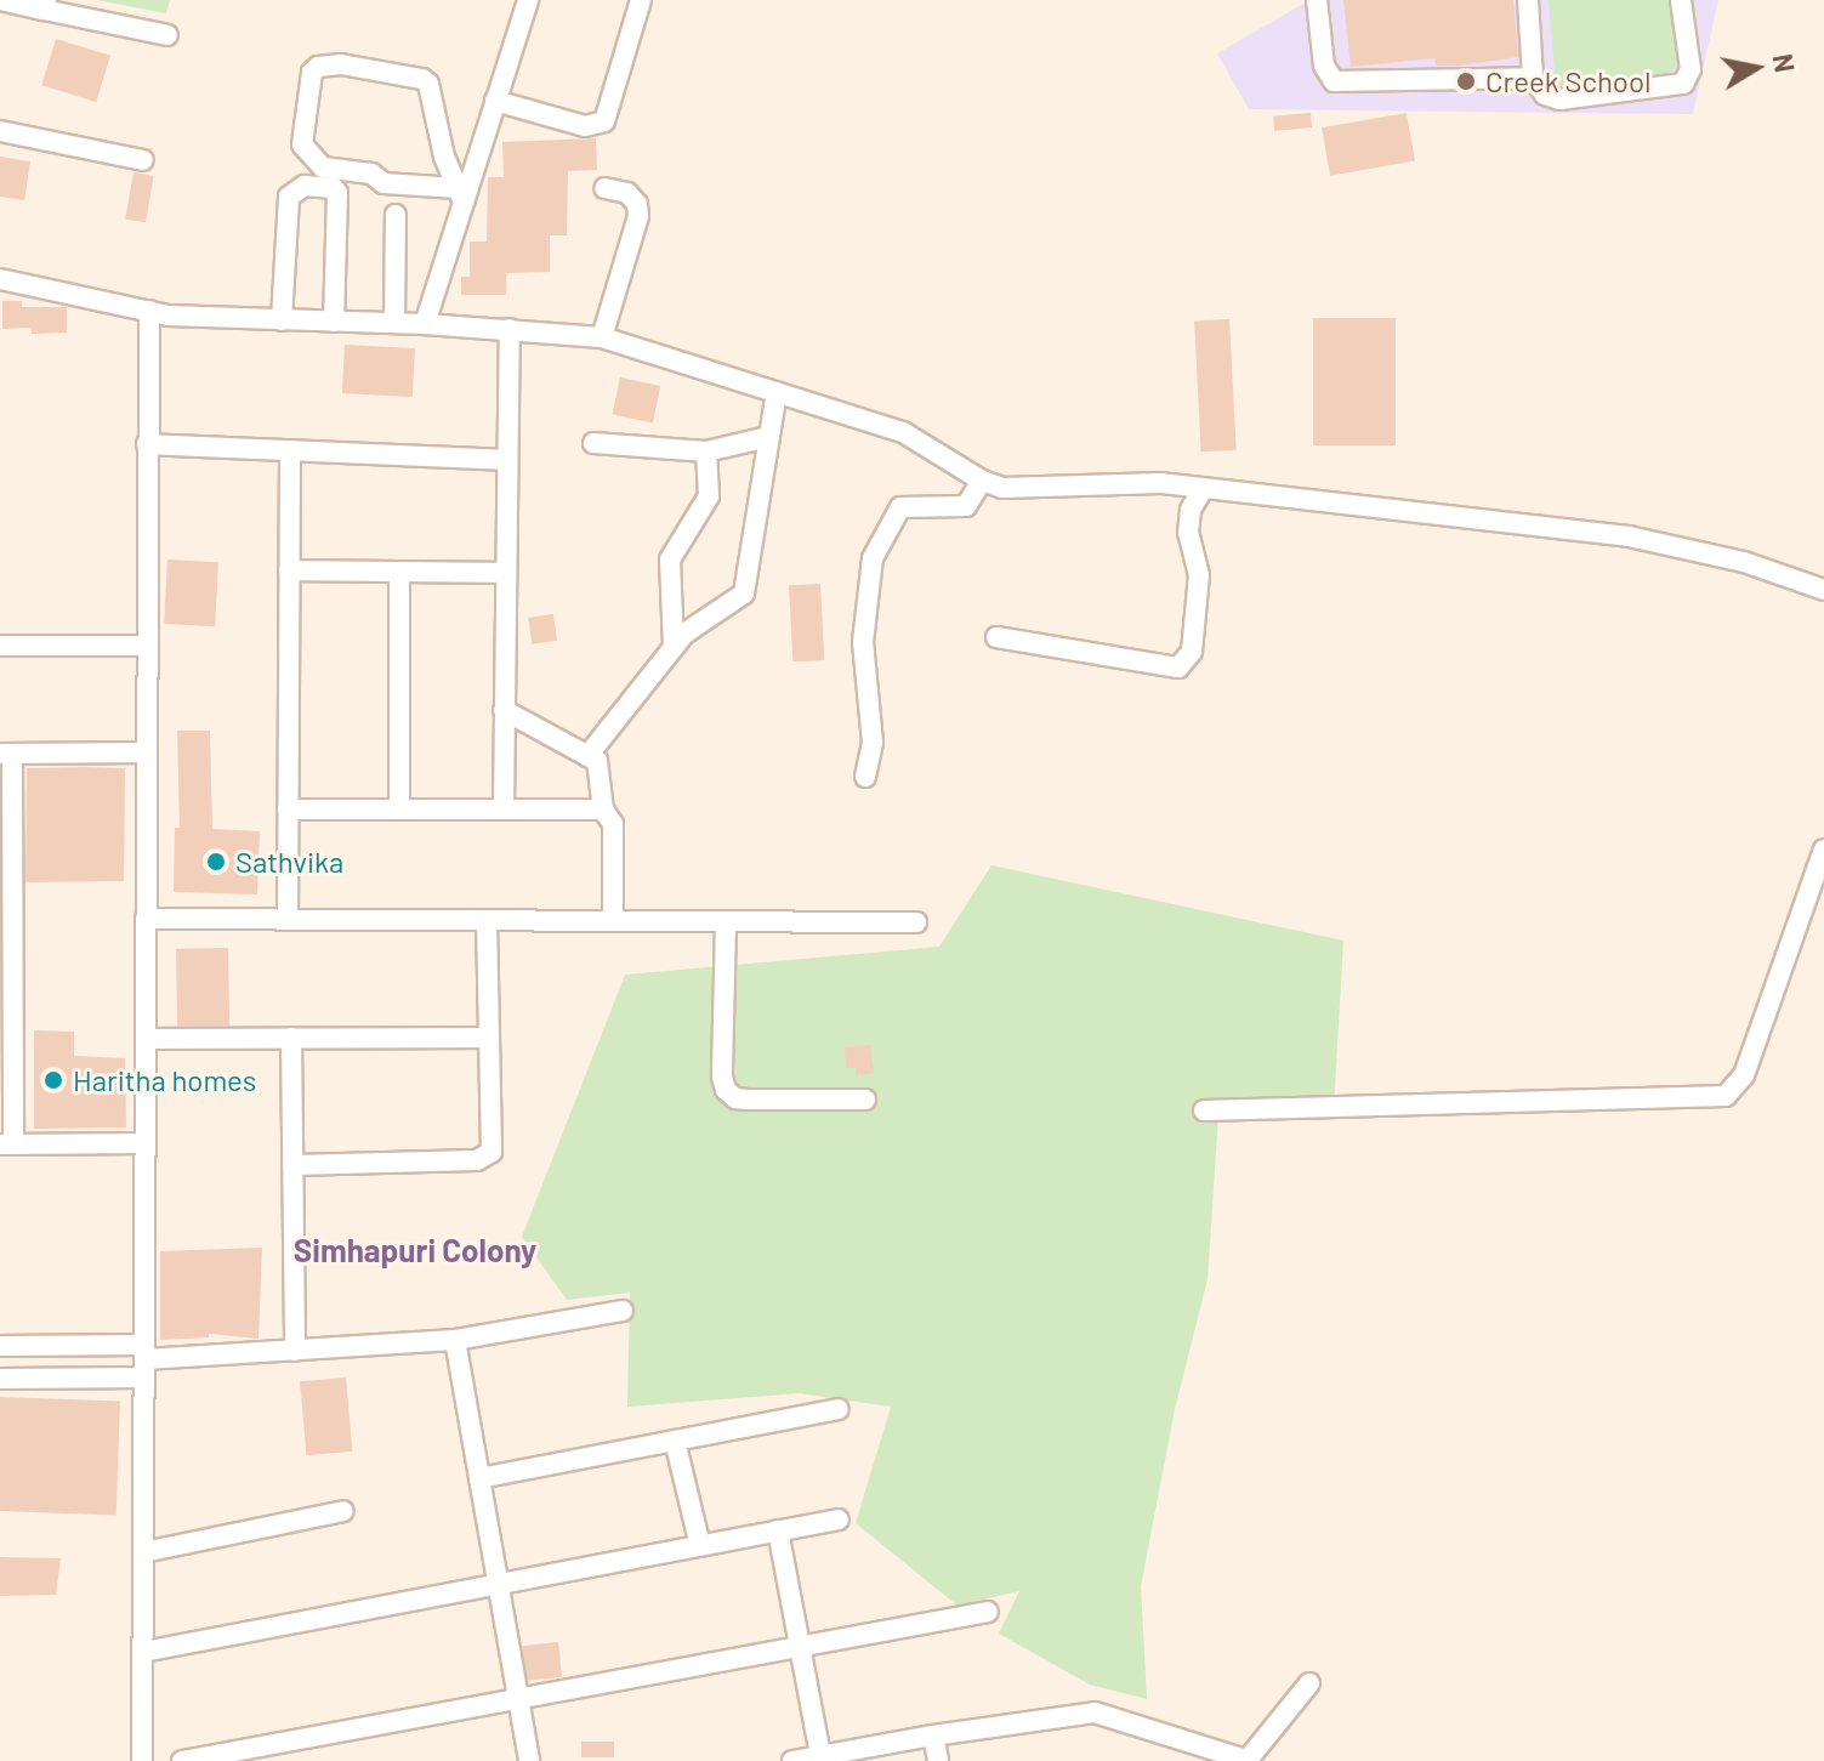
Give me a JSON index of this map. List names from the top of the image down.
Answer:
{
  "districts": ["Simhapuri Colony"],
  "places": ["Creek School", "Sathvika", "Haritha homes"],
  "north": "right"
}
